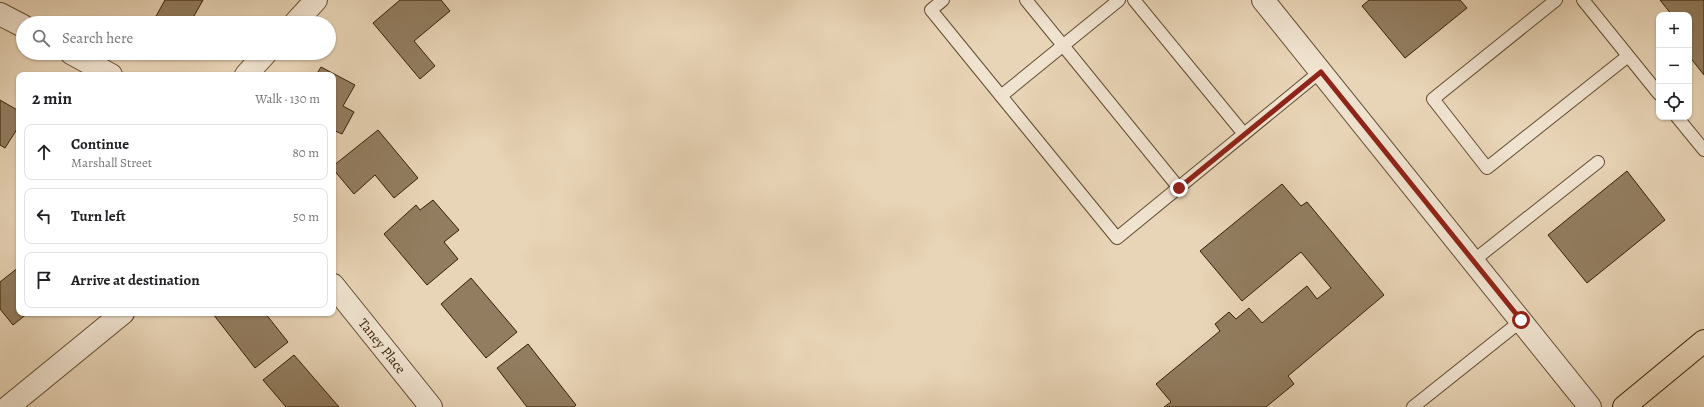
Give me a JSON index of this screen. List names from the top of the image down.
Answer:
{
  "streets": {
    "street": ["Taney Place"]
  },
  "page": {
    "map_buttons": ["+", "−"],
    "search": "Search here",
    "heading": ["2 min", "Walk · 130 m"],
    "list": [
      ["Continue", "Marshall Street", "80 m"],
      ["Turn left", "50 m"],
      "Arrive at destination"
    ]
  }
}
